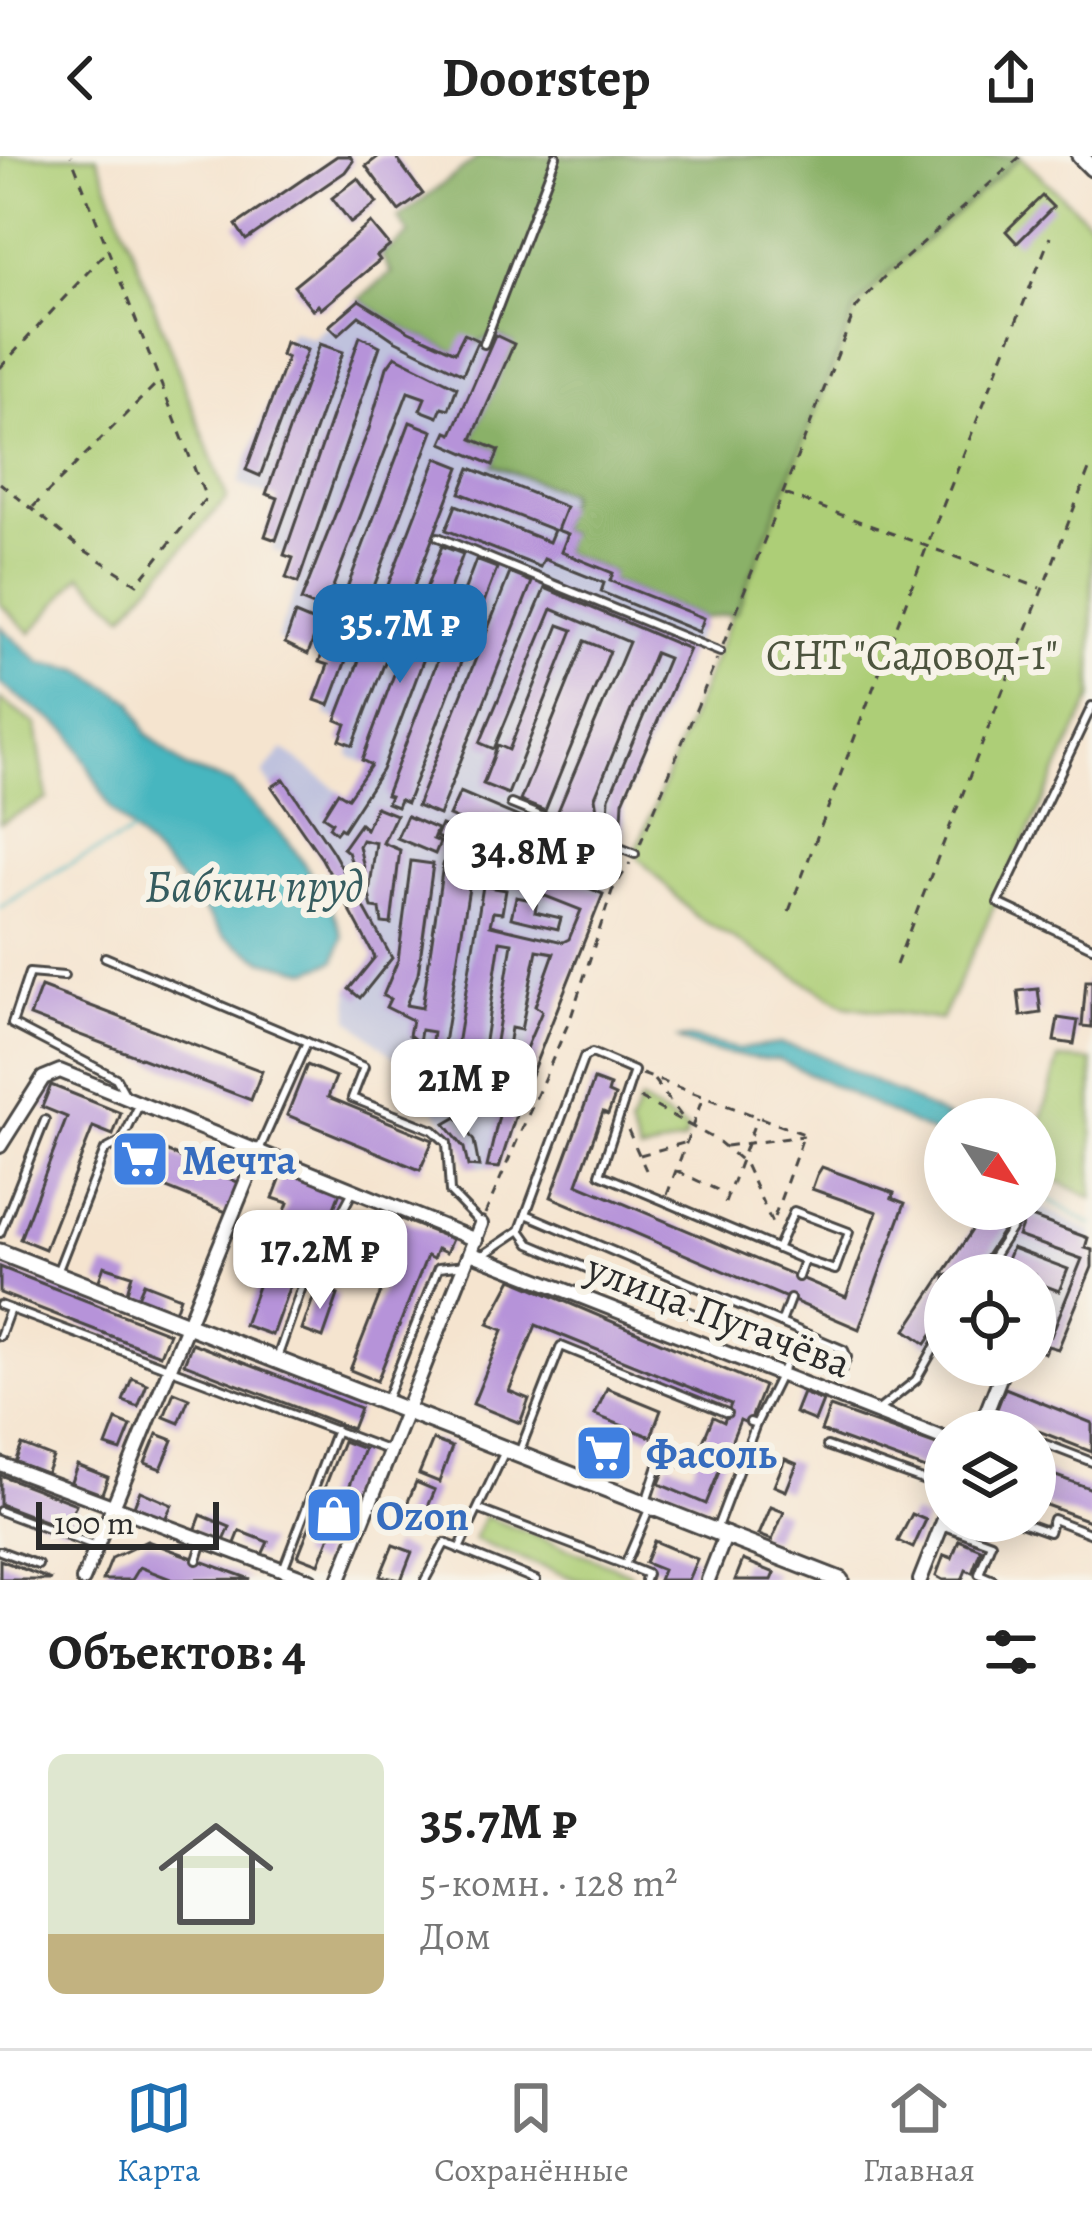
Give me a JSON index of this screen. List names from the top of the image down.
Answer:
{
  "streets": {
    "street": ["улица Пугачёва"]
  },
  "water": ["Бабкин пруд"],
  "parks": ["СНТ \"Садовод-1\""],
  "places": {
    "supermarket": ["Мечта", "Фасоль"],
    "shop": ["Ozon"]
  },
  "scale_bar": "100 m",
  "north": "bottom right",
  "page": {
    "header": "Doorstep",
    "price": [
      "35.7M ₽",
      "34.8M ₽",
      "21M ₽",
      "17.2M ₽"
    ],
    "scale": "100 m",
    "heading": "Объектов: 4",
    "list": [
      {
        "name": "35.7M ₽",
        "note": "5-комн. · 128 m² · Дом"
      }
    ],
    "tabs": ["Карта", "Сохранённые", "Главная"]
  }
}
